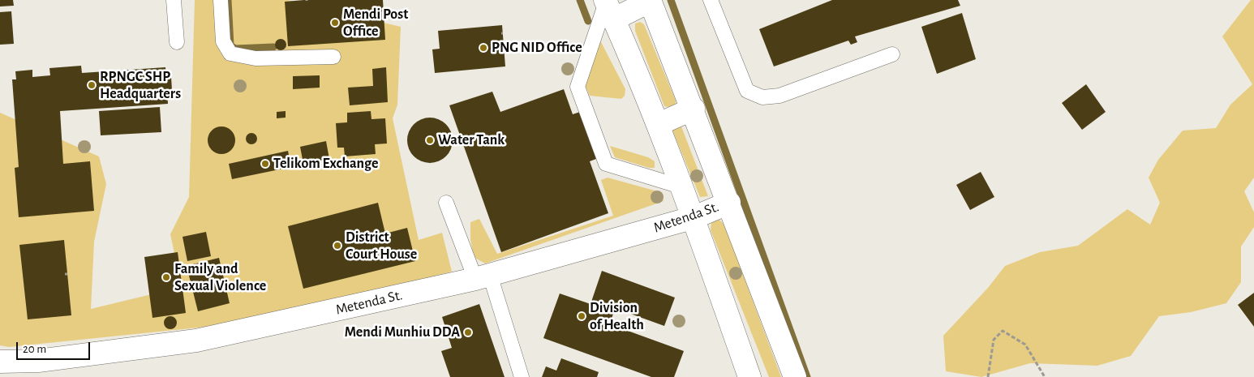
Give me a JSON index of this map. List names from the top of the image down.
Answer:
{
  "streets": {
    "street": ["Metenda St."]
  },
  "places": [
    "Mendi Post Office",
    "PNG NID Office",
    "RPNGC SHP Headquarters",
    "Water Tank",
    "Telikom Exchange",
    "District Court House",
    "Family and Sexual Violence",
    "Division of Health",
    "Mendi Munhiu DDA"
  ],
  "scale_bar": "20 m"
}
